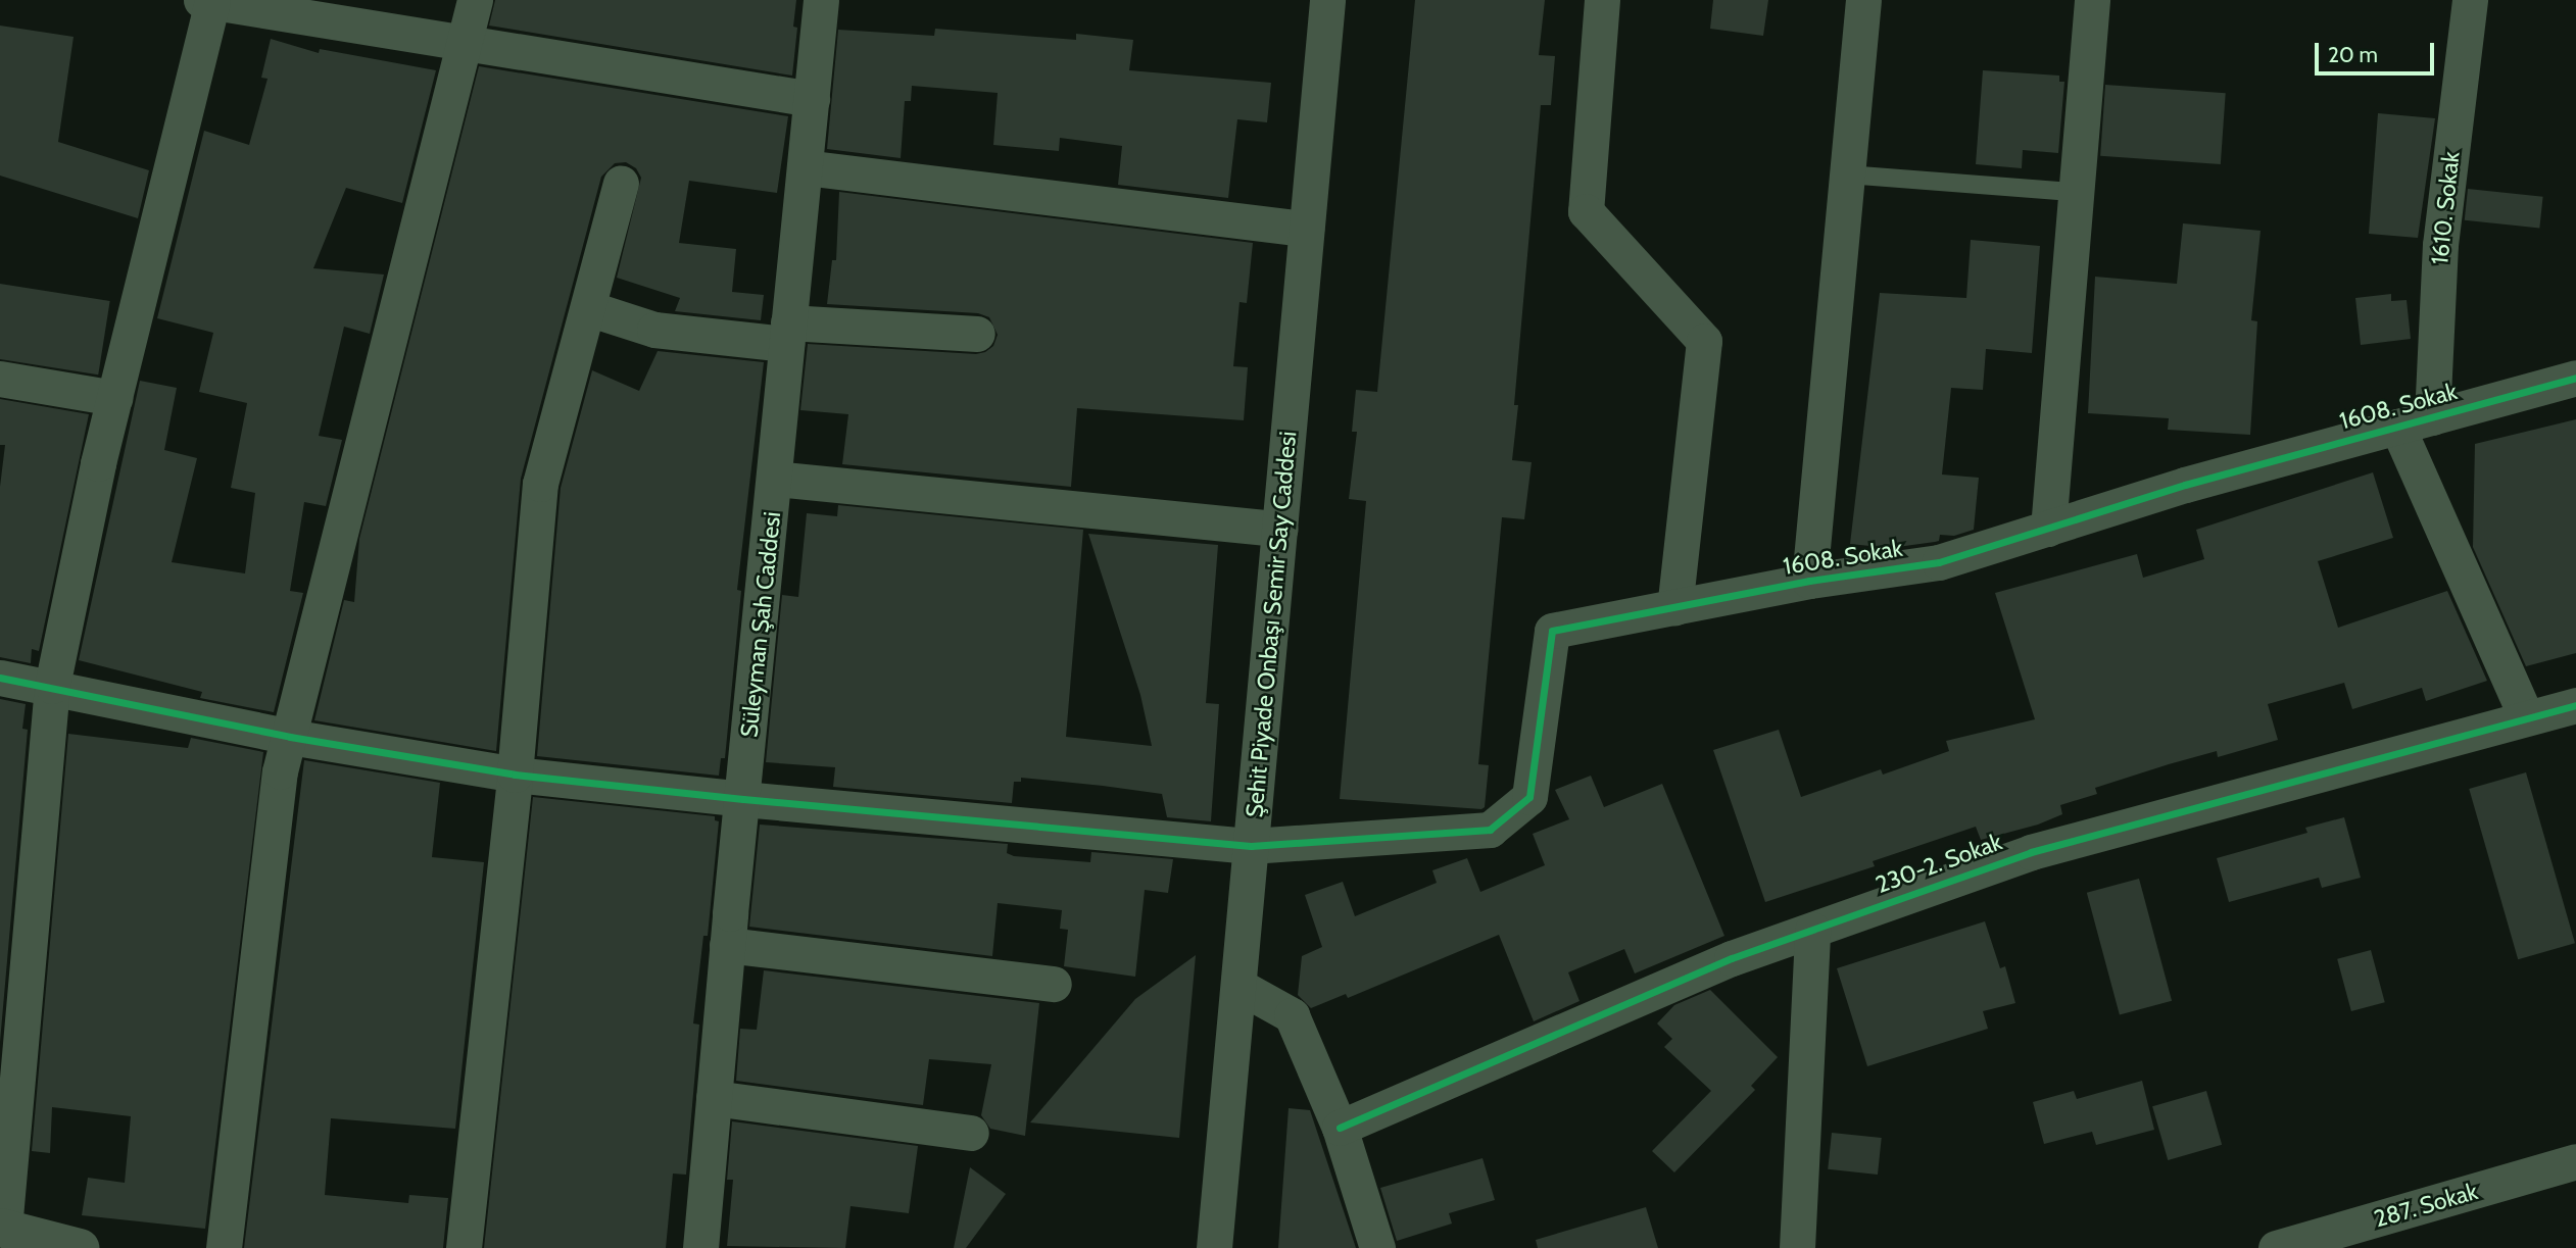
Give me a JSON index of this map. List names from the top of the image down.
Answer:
{
  "streets": {
    "street": [
      "1610. Sokak",
      "1608. Sokak",
      "Süleyman Şah Caddesi",
      "Şehit Piyade Onbaşı Semir Say Caddesi",
      "230-2. Sokak",
      "287. Sokak"
    ]
  },
  "crossings": [
    ["1610. Sokak", "1608. Sokak"],
    ["1608. Sokak", "Şehit Piyade Onbaşı Semir Say Caddesi"]
  ],
  "scale_bar": "20 m"
}
